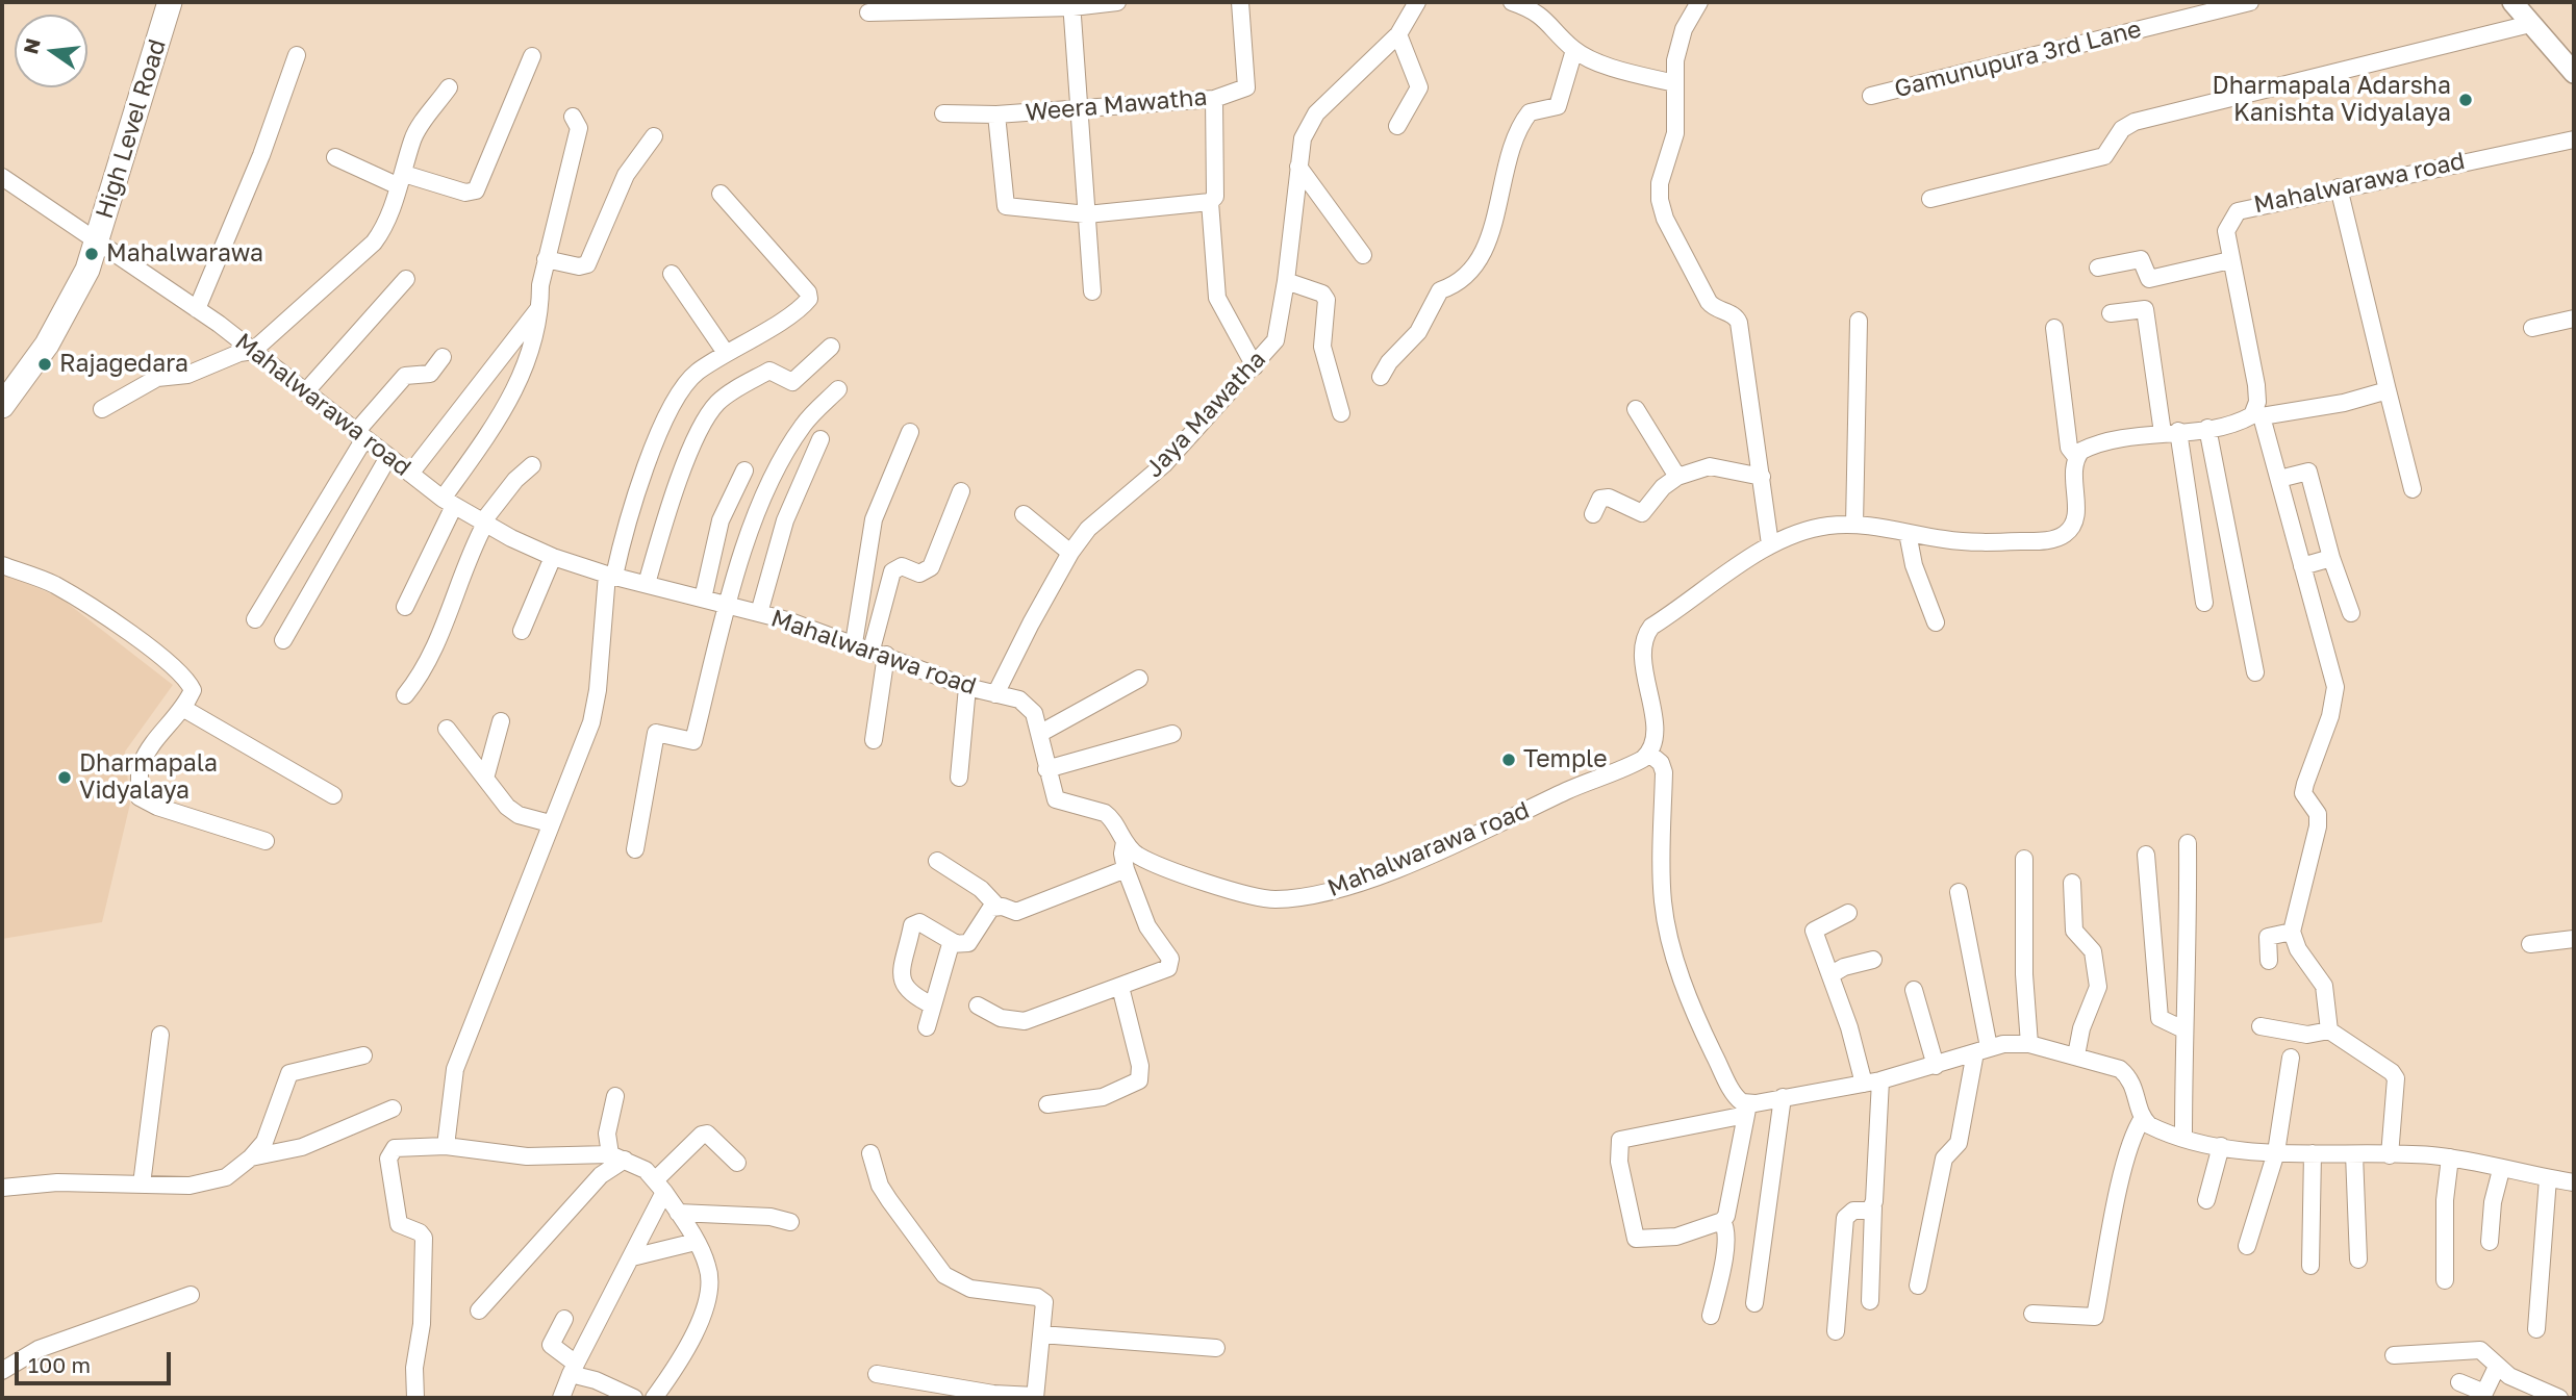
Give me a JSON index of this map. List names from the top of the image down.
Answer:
{
  "streets": {
    "highway": ["High Level Road"],
    "street": [
      "Gamunupura 3rd Lane",
      "Weera Mawatha",
      "Mahalwarawa road",
      "Jaya Mawatha"
    ]
  },
  "crossings": [
    ["High Level Road", "Mahalwarawa road"],
    ["Mahalwarawa road", "Jaya Mawatha"]
  ],
  "places": [
    "Dharmapala Adarsha Kanishta Vidyalaya",
    "Mahalwarawa",
    "Rajagedara",
    "Temple",
    "Dharmapala Vidyalaya"
  ],
  "scale_bar": "100 m",
  "north": "left"
}
